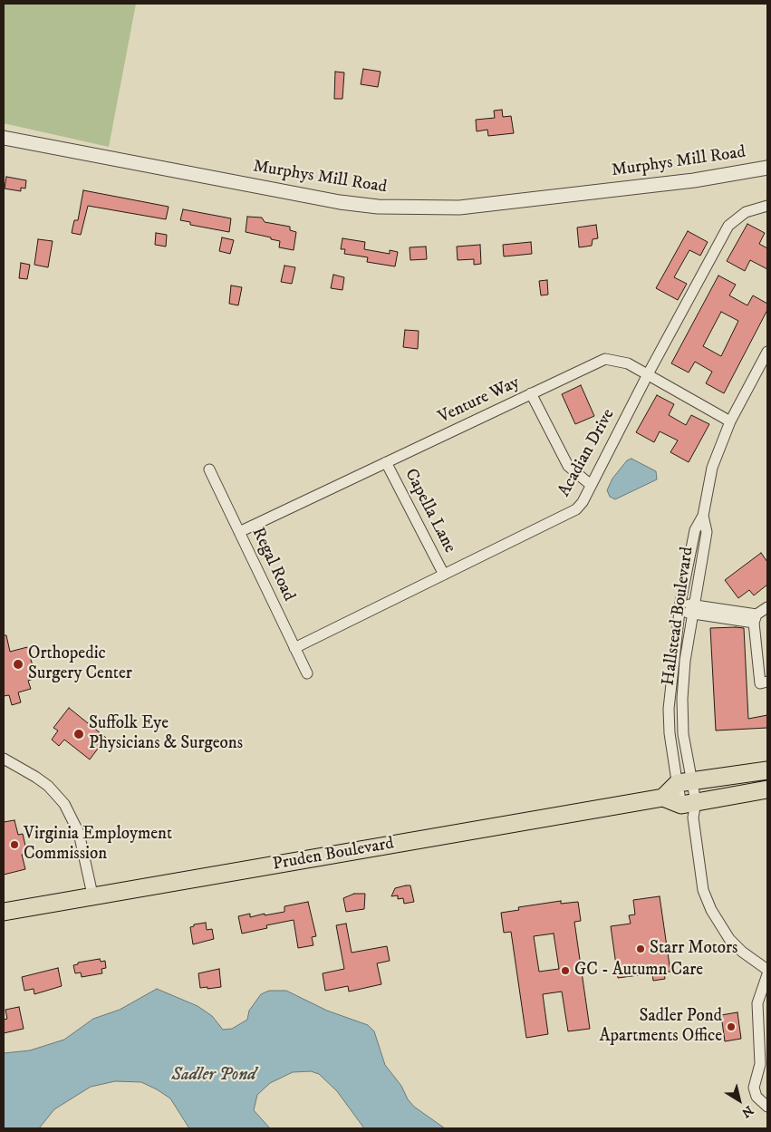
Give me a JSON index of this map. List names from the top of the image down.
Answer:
{
  "streets": {
    "main road": ["Pruden Boulevard"],
    "street": [
      "Murphys Mill Road",
      "Venture Way",
      "Acadian Drive",
      "Capella Lane",
      "Regal Road",
      "Hallstead Boulevard"
    ]
  },
  "crossings": [
    ["Venture Way", "Acadian Drive"],
    ["Venture Way", "Capella Lane"],
    ["Venture Way", "Regal Road"],
    ["Venture Way", "Hallstead Boulevard"],
    ["Acadian Drive", "Capella Lane"],
    ["Acadian Drive", "Regal Road"]
  ],
  "water": ["Sadler Pond"],
  "places": [
    "Orthopedic Surgery Center",
    "Suffolk Eye Physicians & Surgeons",
    "Virginia Employment Commission",
    "Starr Motors",
    "GC - Autumn Care",
    "Sadler Pond Apartments Office"
  ],
  "north": "bottom right"
}
